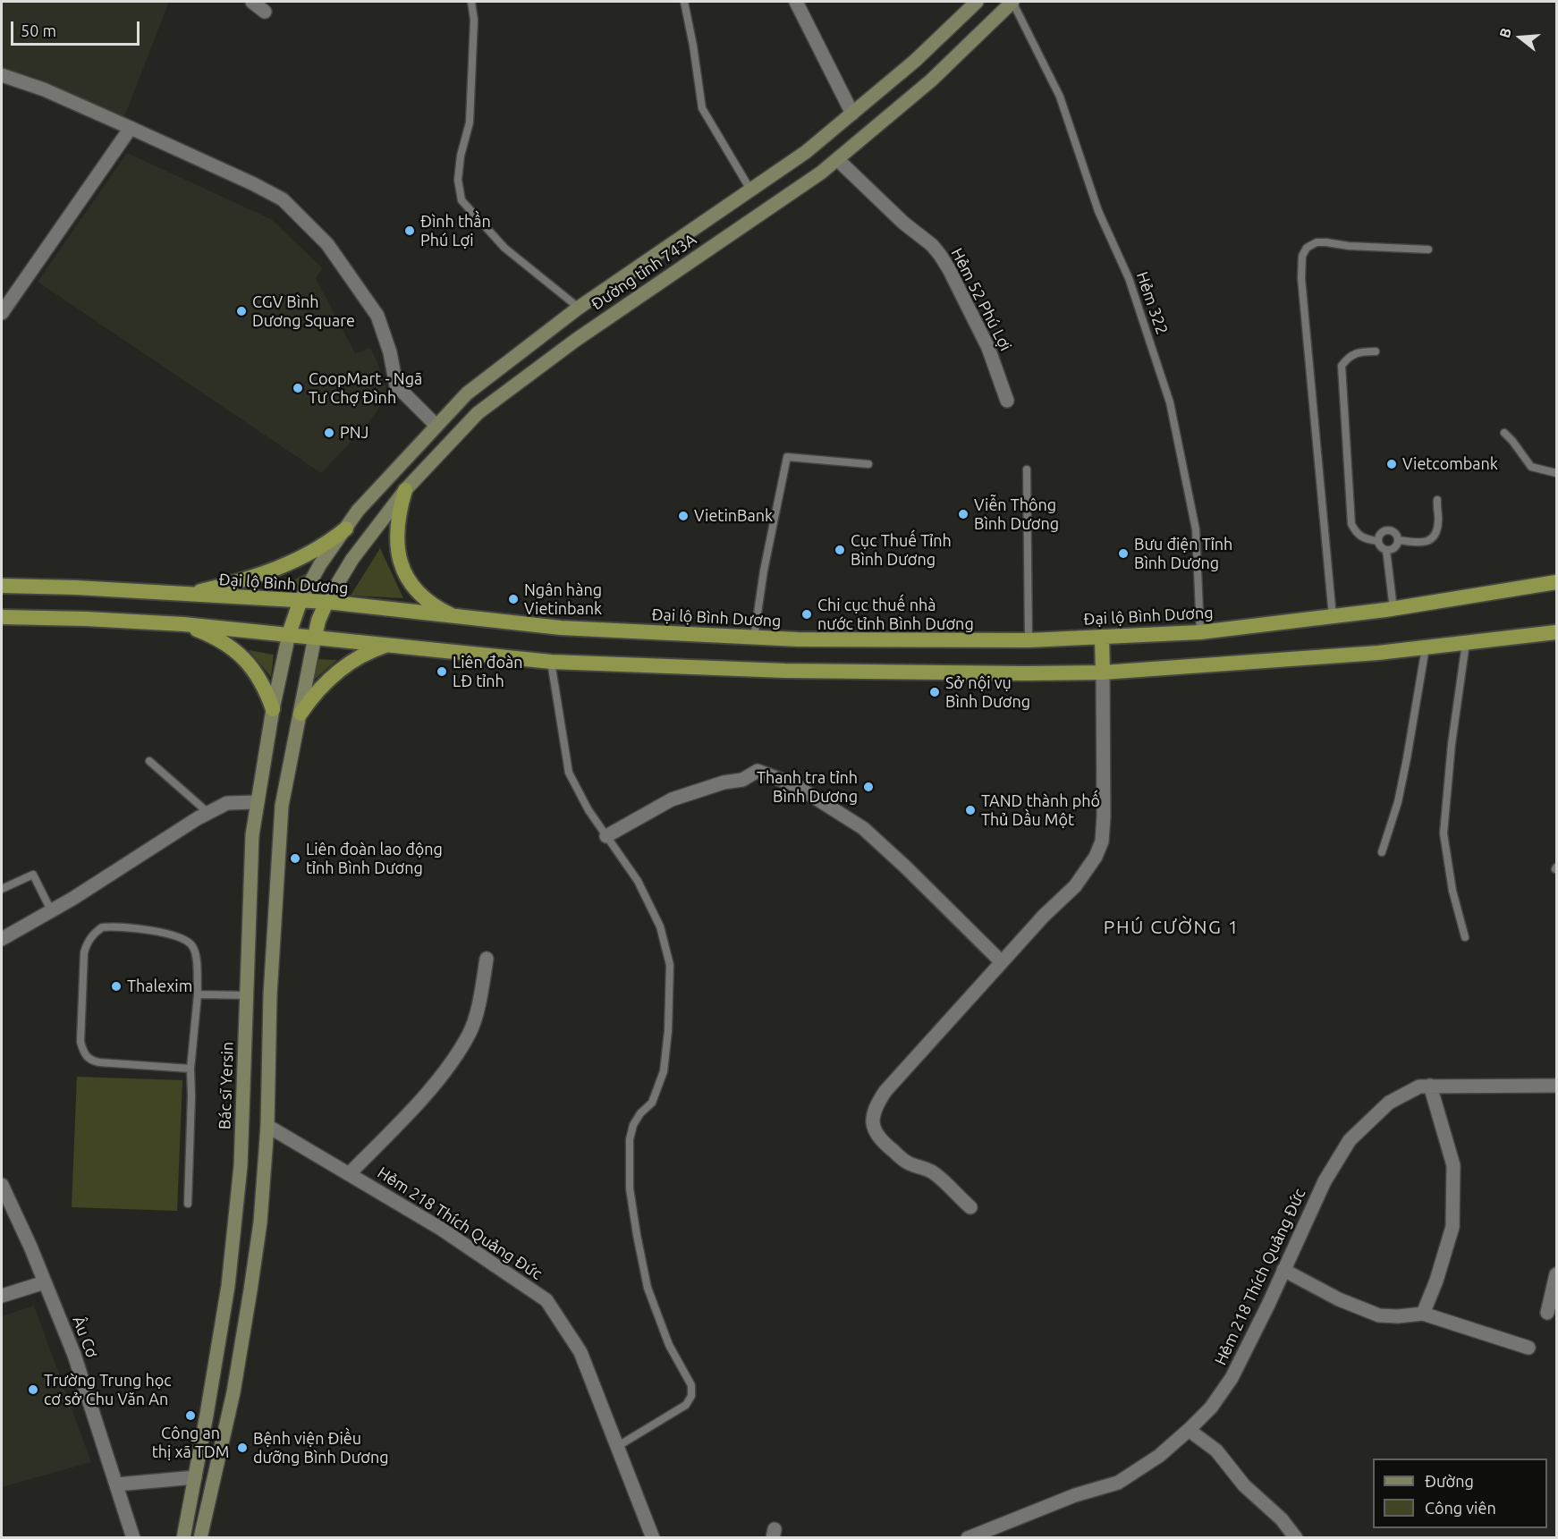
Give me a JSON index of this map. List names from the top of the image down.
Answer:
{
  "streets": {
    "highway": ["Đại lộ Bình Dương"],
    "main road": ["Đường tỉnh 743A", "Bác sĩ Yersin"],
    "street": ["Hẻm 52 Phú Lợi", "Hẻm 218 Thích Quảng Đức", "Âu Cơ"],
    "lane": ["Hẻm 322"]
  },
  "crossings": [
    ["Đường tỉnh 743A", "Hẻm 52 Phú Lợi"],
    ["Đường tỉnh 743A", "Hẻm 322"],
    ["Đường tỉnh 743A", "Đại lộ Bình Dương"],
    ["Hẻm 322", "Đại lộ Bình Dương"]
  ],
  "districts": ["PHÚ CƯỜNG 1"],
  "places": [
    "Đình thần Phú Lợi",
    "CGV Bình Dương Square",
    "CoopMart - Ngã Tư Chợ Đình",
    "PNJ",
    "Vietcombank",
    "Viễn Thông Bình Dương",
    "VietinBank",
    "Cục Thuế Tỉnh Bình Dương",
    "Bưu điện Tỉnh Bình Dương",
    "Ngân hàng Vietinbank",
    "Chi cục thuế nhà nước tỉnh Bình Dương",
    "Liên đoàn LĐ tỉnh",
    "Sở nội vụ Bình Dương",
    "Thanh tra tỉnh Bình Dương",
    "TAND thành phố Thủ Dầu Một",
    "Liên đoàn lao động tỉnh Bình Dương",
    "Thalexim",
    "Trường Trung học cơ sở Chu Văn An",
    "Công an thị xã TDM",
    "Bệnh viện Điều dưỡng Bình Dương"
  ],
  "legend": ["Đường", "Công viên"],
  "scale_bar": "50 m",
  "north": "left"
}
